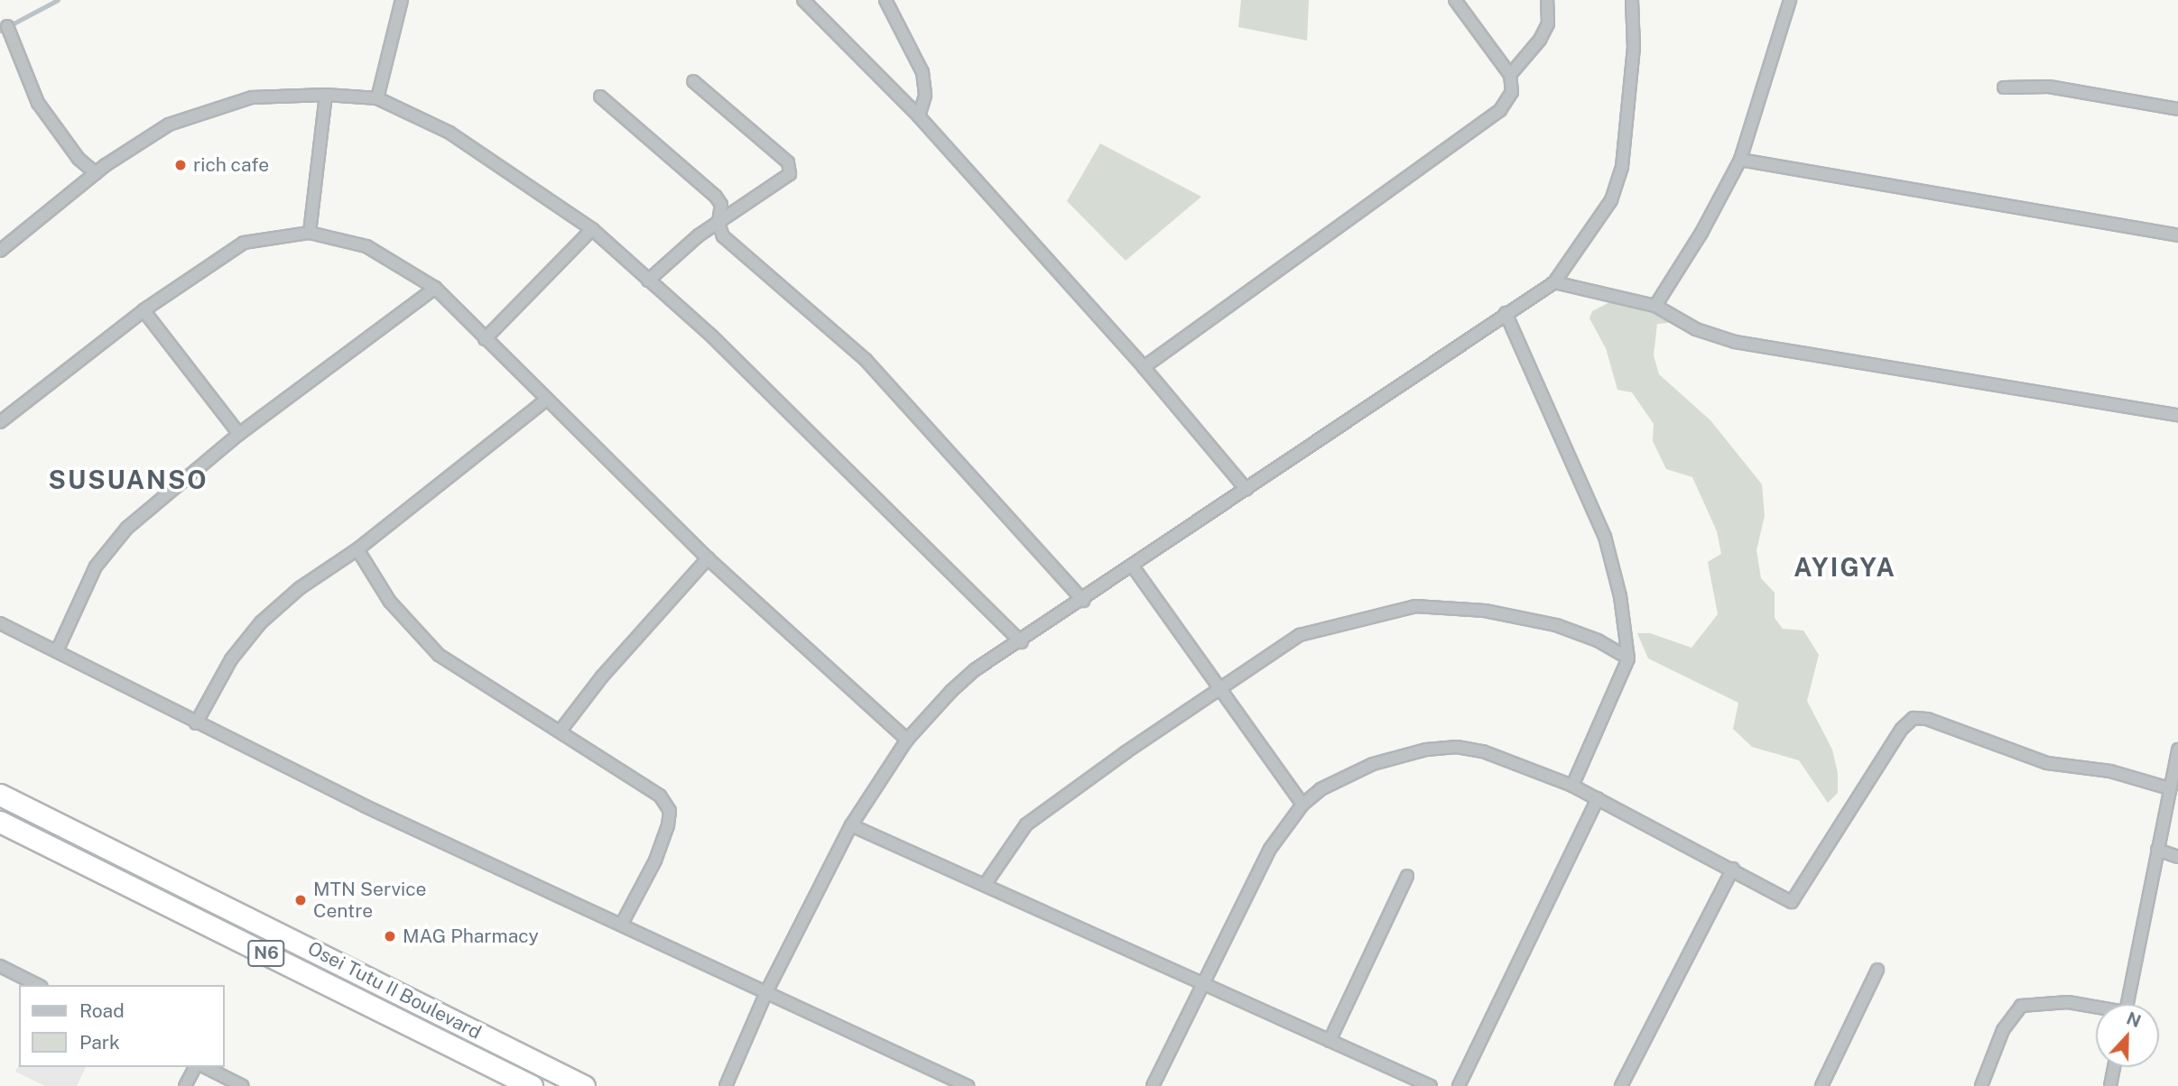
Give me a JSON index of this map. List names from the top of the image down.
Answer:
{
  "streets": {
    "highway": ["N6", "Osei Tutu II Boulevard"]
  },
  "districts": ["SUSUANSO", "AYIGYA"],
  "places": ["rich cafe", "MTN Service Centre", "MAG Pharmacy"],
  "legend": ["Road", "Park"],
  "north": "top"
}
